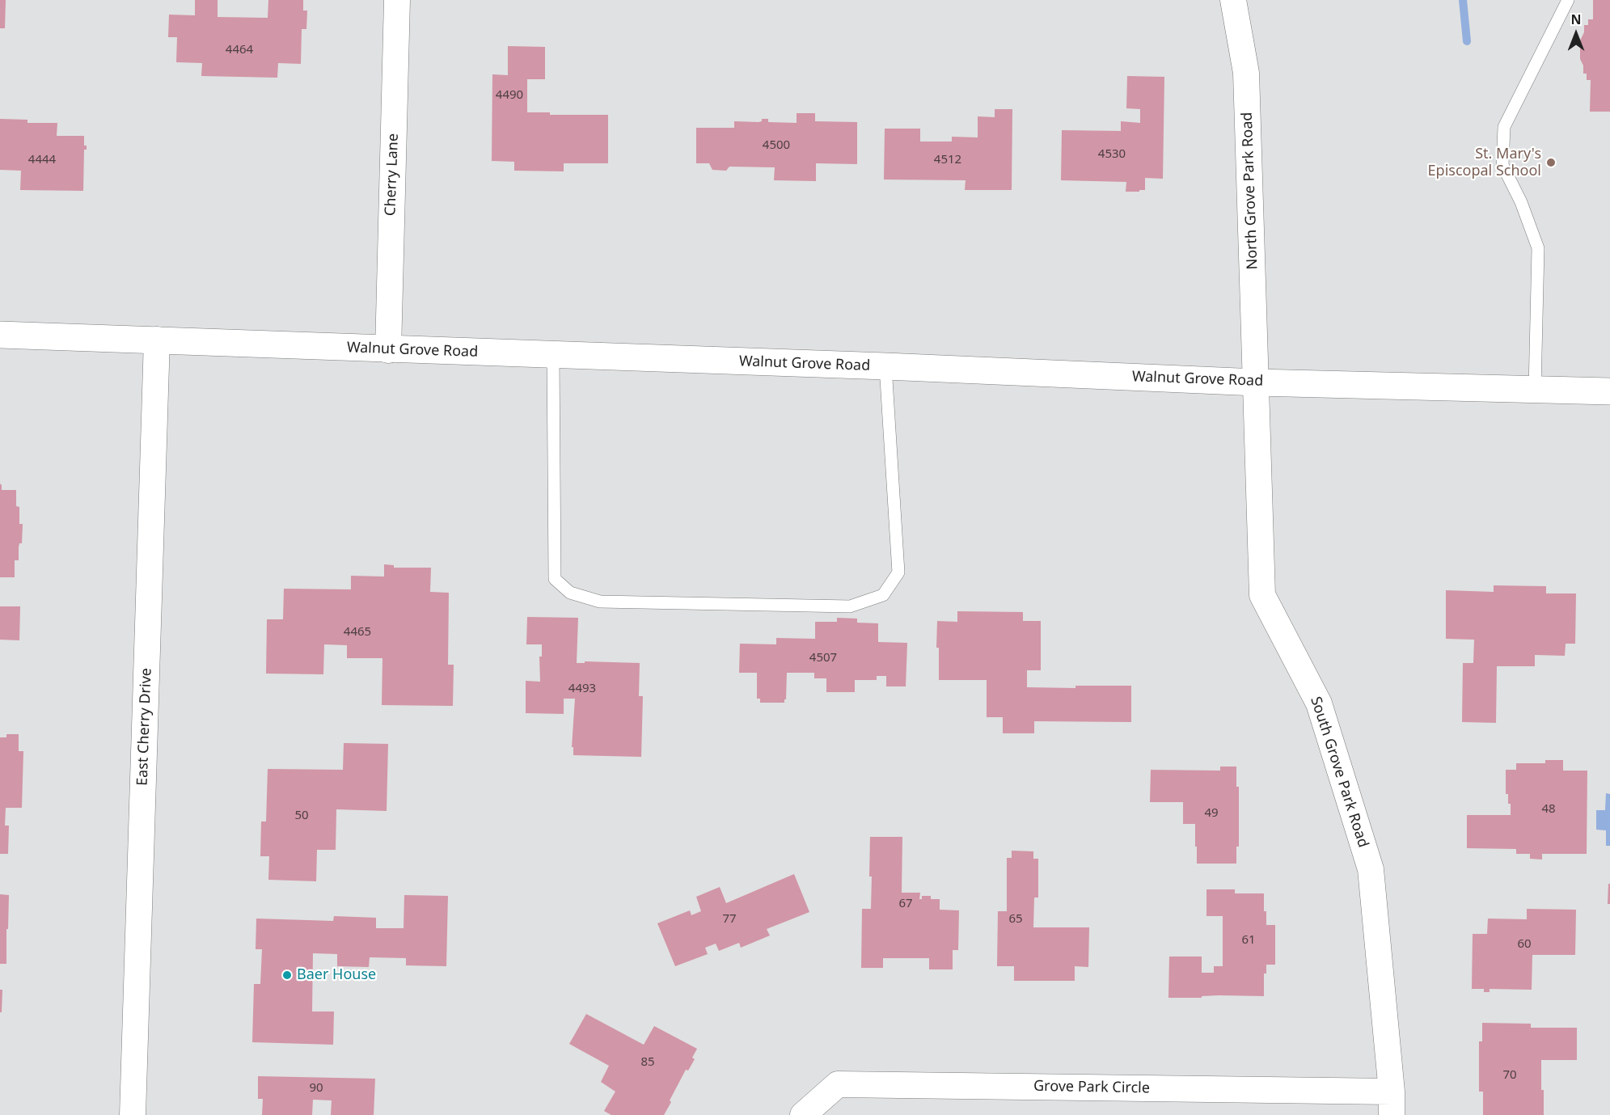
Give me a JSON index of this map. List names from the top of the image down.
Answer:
{
  "streets": {
    "main road": ["Walnut Grove Road"],
    "street": [
      "Cherry Lane",
      "North Grove Park Road",
      "East Cherry Drive",
      "South Grove Park Road",
      "Grove Park Circle"
    ]
  },
  "crossings": [
    ["Cherry Lane", "Walnut Grove Road"],
    ["North Grove Park Road", "Walnut Grove Road"],
    ["North Grove Park Road", "South Grove Park Road"],
    ["Walnut Grove Road", "East Cherry Drive"],
    ["Walnut Grove Road", "South Grove Park Road"],
    ["South Grove Park Road", "Grove Park Circle"]
  ],
  "places": ["St. Mary's Episcopal School", "Baer House"],
  "house_numbers": [
    "4464",
    "4490",
    "4500",
    "4530",
    "4444",
    "4512",
    "4465",
    "4507",
    "4493",
    "48",
    "49",
    "50",
    "67",
    "77",
    "65",
    "61",
    "60",
    "85",
    "70",
    "90"
  ],
  "north": "top"
}
